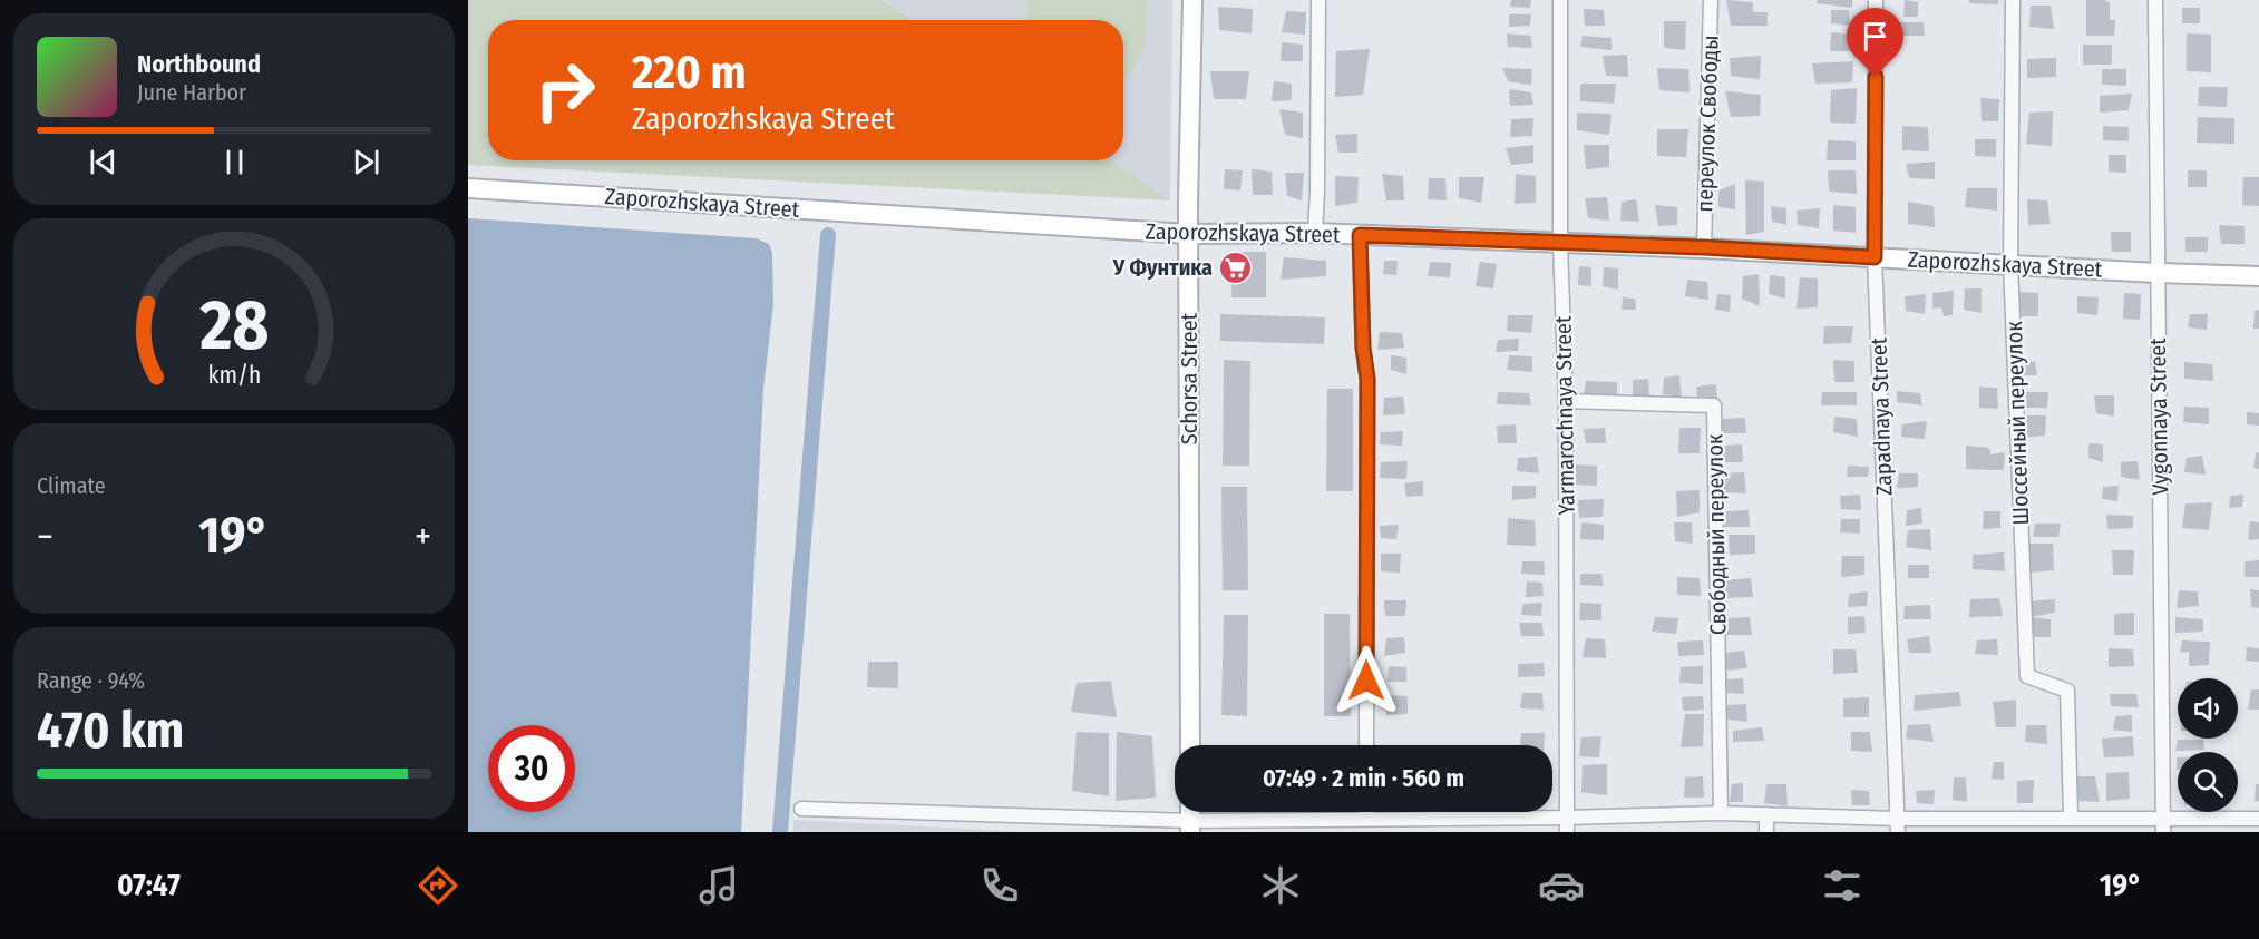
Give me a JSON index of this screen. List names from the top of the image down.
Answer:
{
  "streets": {
    "street": [
      "переулок Свободы",
      "Zaporozhskaya Street",
      "Schorsa Street",
      "Yarmarochnaya Street",
      "Zapadnaya Street",
      "Vygonnaya Street",
      "Шоссейный переулок",
      "Свободный переулок"
    ]
  },
  "crossings": [
    ["переулок Свободы", "Zaporozhskaya Street"],
    ["Zaporozhskaya Street", "Schorsa Street"],
    ["Zaporozhskaya Street", "Yarmarochnaya Street"],
    ["Zaporozhskaya Street", "Zapadnaya Street"],
    ["Zaporozhskaya Street", "Vygonnaya Street"],
    ["Zaporozhskaya Street", "Шоссейный переулок"],
    ["Yarmarochnaya Street", "Свободный переулок"]
  ],
  "places": {
    "supermarket": ["У Фунтика"]
  },
  "page": {
    "turn": ["220 m", "Zaporozhskaya Street"],
    "song": ["Northbound", "June Harbor"],
    "tile": [
      "Climate",
      ["Range · 94%", "470 km"]
    ],
    "heat": ["−", "19°", "+"],
    "limit": "30",
    "trip": "07:49 · 2 min · 560 m",
    "tabs": ["07:47", "19°"],
    "gauge": ["28", "km/h"]
  }
}
